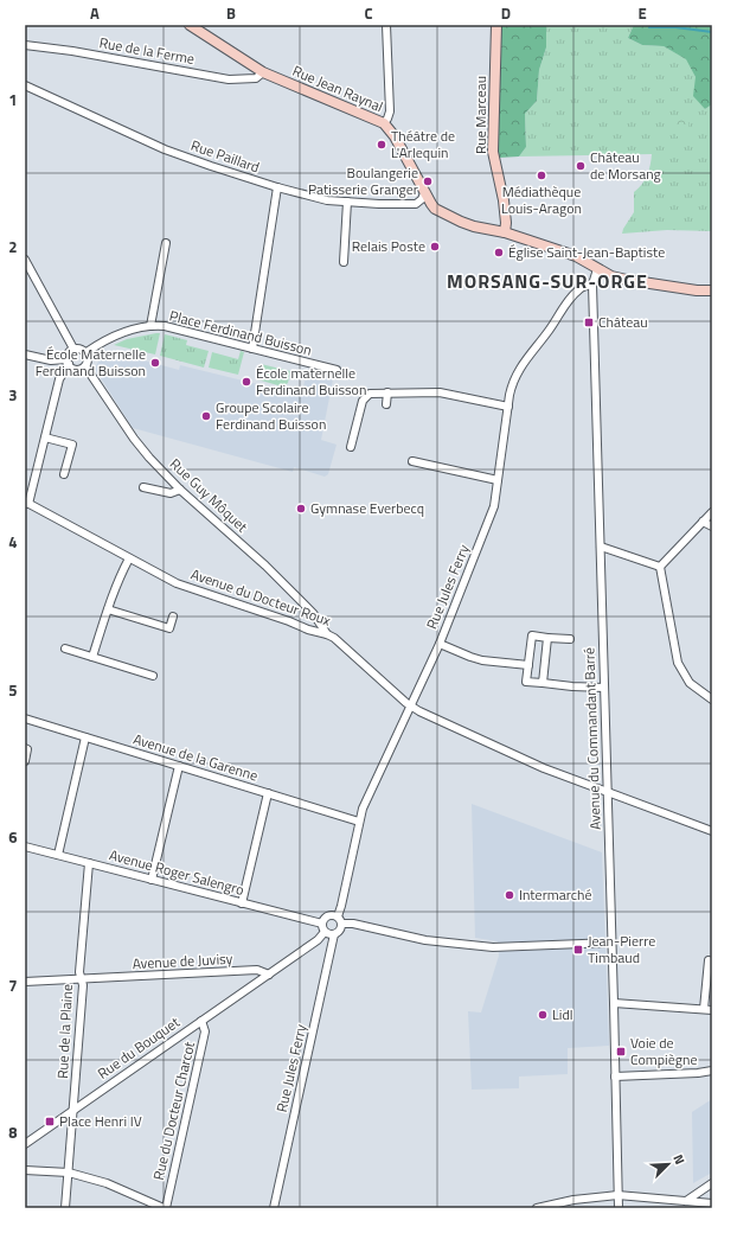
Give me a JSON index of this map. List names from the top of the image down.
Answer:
{
  "streets": {
    "main road": ["Rue Jean Raynal", "Rue Marceau"],
    "street": [
      "Rue de la Ferme",
      "Rue Paillard",
      "Place Ferdinand Buisson",
      "Rue Guy Môquet",
      "Rue Jules Ferry",
      "Avenue du Docteur Roux",
      "Avenue du Commandant Barré",
      "Avenue de la Garenne",
      "Avenue Roger Salengro",
      "Avenue de Juvisy",
      "Rue de la Plaine",
      "Rue du Bouquet",
      "Rue du Docteur Charcot"
    ]
  },
  "crossings": [
    ["Rue de la Ferme", "Rue Jean Raynal"],
    ["Rue Jean Raynal", "Rue Marceau"],
    ["Rue Jean Raynal", "Rue Paillard"],
    ["Rue Jean Raynal", "Avenue du Commandant Barré"],
    ["Place Ferdinand Buisson", "Rue Guy Môquet"],
    ["Rue Guy Môquet", "Avenue du Docteur Roux"],
    ["Rue Jules Ferry", "Avenue du Docteur Roux"],
    ["Rue Jules Ferry", "Avenue du Commandant Barré"],
    ["Rue Jules Ferry", "Avenue de la Garenne"],
    ["Rue Jules Ferry", "Avenue Roger Salengro"],
    ["Avenue du Docteur Roux", "Avenue du Commandant Barré"],
    ["Avenue Roger Salengro", "Rue de la Plaine"],
    ["Avenue de Juvisy", "Rue de la Plaine"],
    ["Avenue de Juvisy", "Rue du Bouquet"],
    ["Rue de la Plaine", "Rue du Bouquet"],
    ["Rue du Bouquet", "Rue du Docteur Charcot"]
  ],
  "districts": ["MORSANG-SUR-ORGE"],
  "places": {
    "other": [
      "Théâtre de L'Arlequin",
      "Château de Morsang",
      "Médiathèque Louis-Aragon",
      "Boulangerie Patisserie Granger",
      "Relais Poste",
      "Église Saint-Jean-Baptiste",
      "École Maternelle Ferdinand Buisson",
      "École maternelle Ferdinand Buisson",
      "Groupe Scolaire Ferdinand Buisson",
      "Gymnase Everbecq",
      "Intermarché",
      "Lidl"
    ],
    "transit": [
      "Château",
      "Jean-Pierre Timbaud",
      "Voie de Compiègne",
      "Place Henri IV"
    ]
  },
  "north": "top right",
  "grid": {
    "columns": [
      "A",
      "B",
      "C",
      "D",
      "E"
    ],
    "rows": [
      "1",
      "2",
      "3",
      "4",
      "5",
      "6",
      "7",
      "8"
    ]
  }
}
